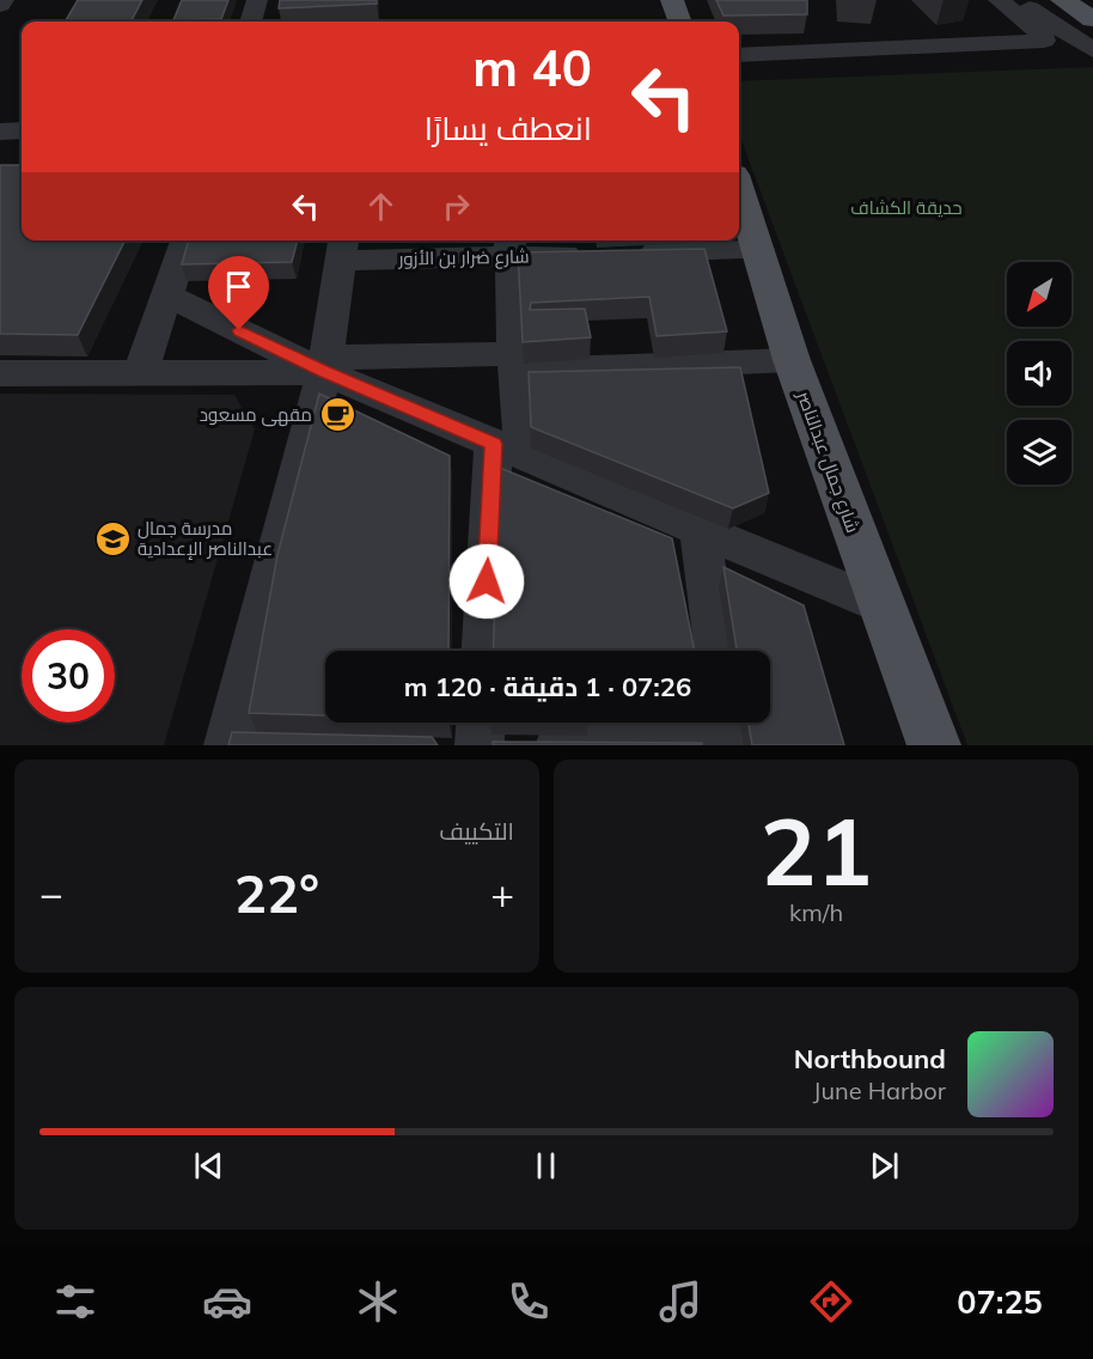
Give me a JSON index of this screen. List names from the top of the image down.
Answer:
{
  "streets": {
    "main road": ["شارع جمال عبدالناصر"],
    "street": ["شارع ضرار بن الأزور"]
  },
  "parks": ["حديقة الكشاف"],
  "places": {
    "cafe": ["مقهى مسعود"],
    "school or university": ["مدرسة جمال عبدالناصر الإعدادية"]
  },
  "north": "bottom left",
  "page": {
    "turn": ["40 m", "انعطف يسارًا"],
    "limit": "30",
    "trip": "07:26 · 1 دقيقة · 120 m",
    "tile": [
      ["21", "km/h"],
      "التكييف"
    ],
    "heat": ["−", "22°", "+"],
    "song": ["Northbound", "June Harbor"],
    "tabs": "07:25"
  }
}
